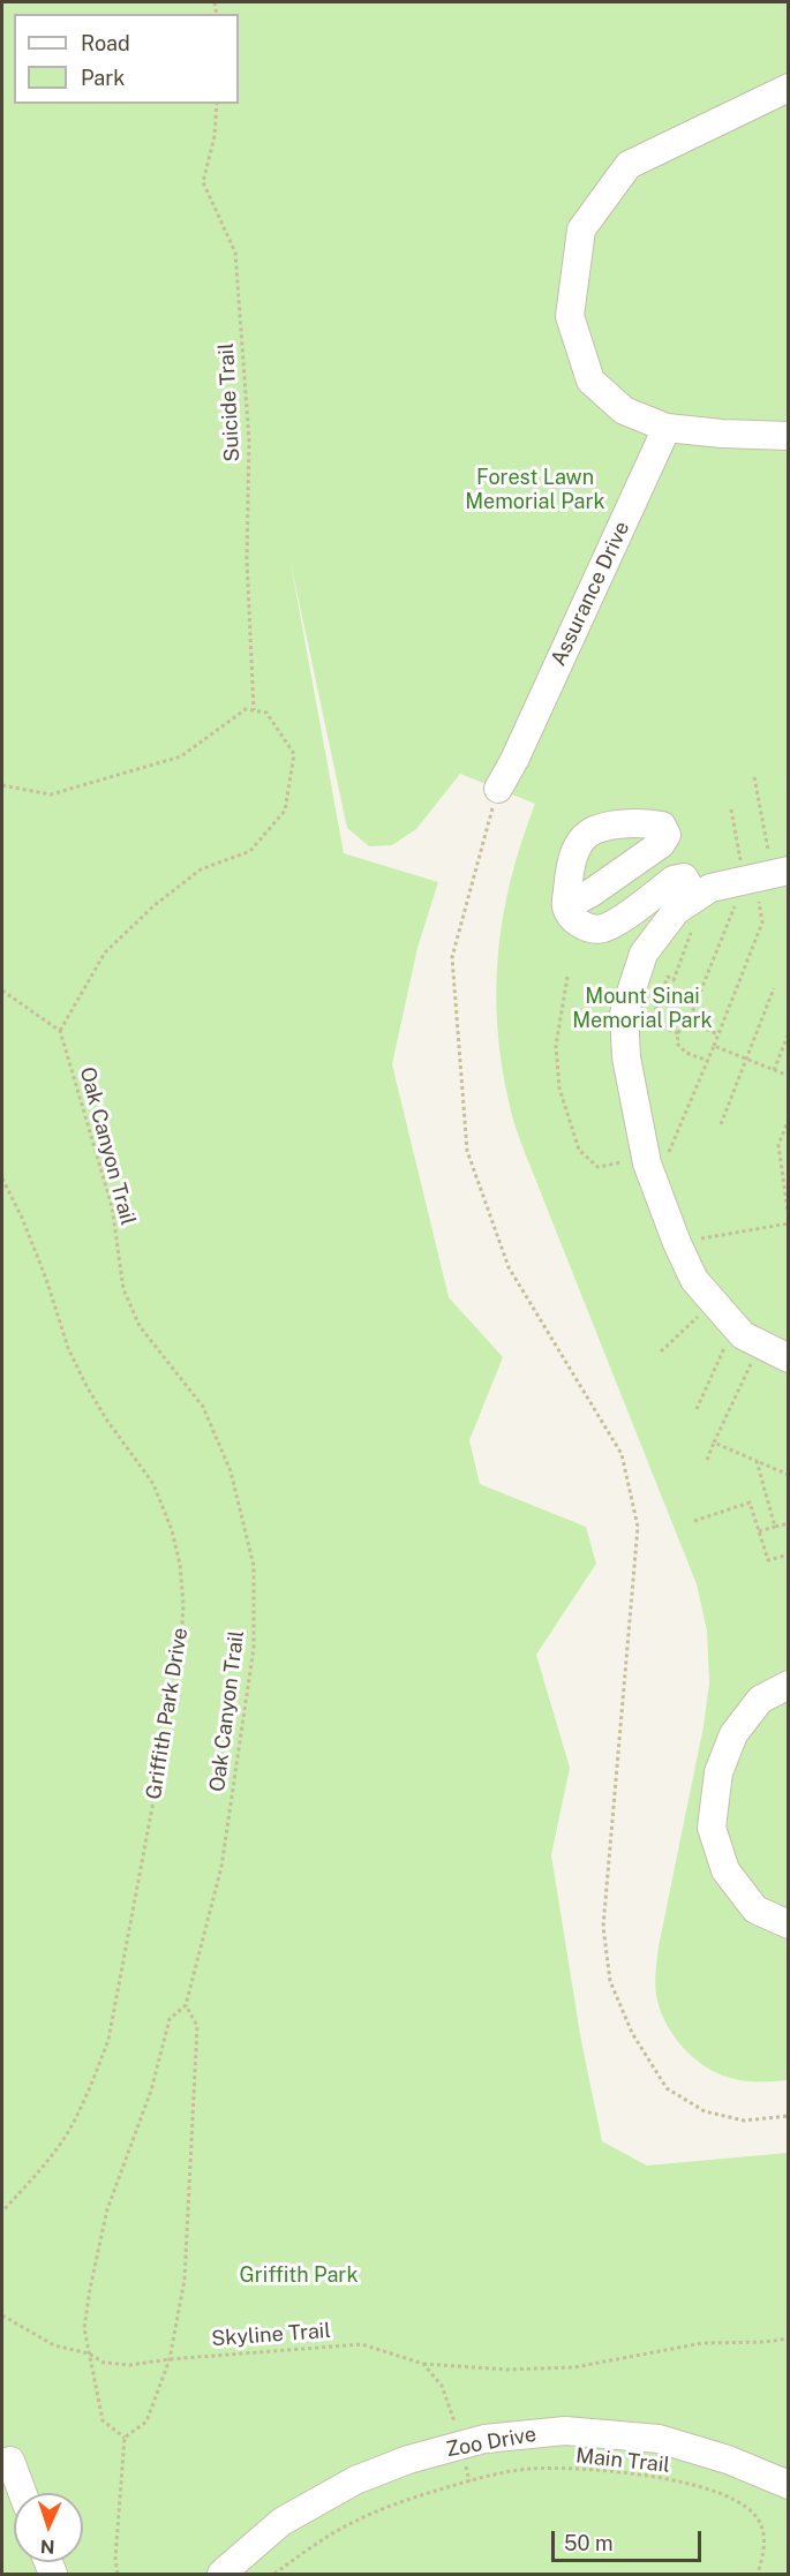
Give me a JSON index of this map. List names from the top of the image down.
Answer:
{
  "streets": {
    "street": ["Assurance Drive", "Zoo Drive"],
    "path": [
      "Suicide Trail",
      "Oak Canyon Trail",
      "Griffith Park Drive",
      "Skyline Trail",
      "Main Trail"
    ]
  },
  "crossings": [
    ["Oak Canyon Trail", "Skyline Trail"]
  ],
  "parks": ["Forest Lawn Memorial Park", "Mount Sinai Memorial Park", "Griffith Park"],
  "legend": ["Road", "Park"],
  "scale_bar": "50 m",
  "north": "bottom"
}
